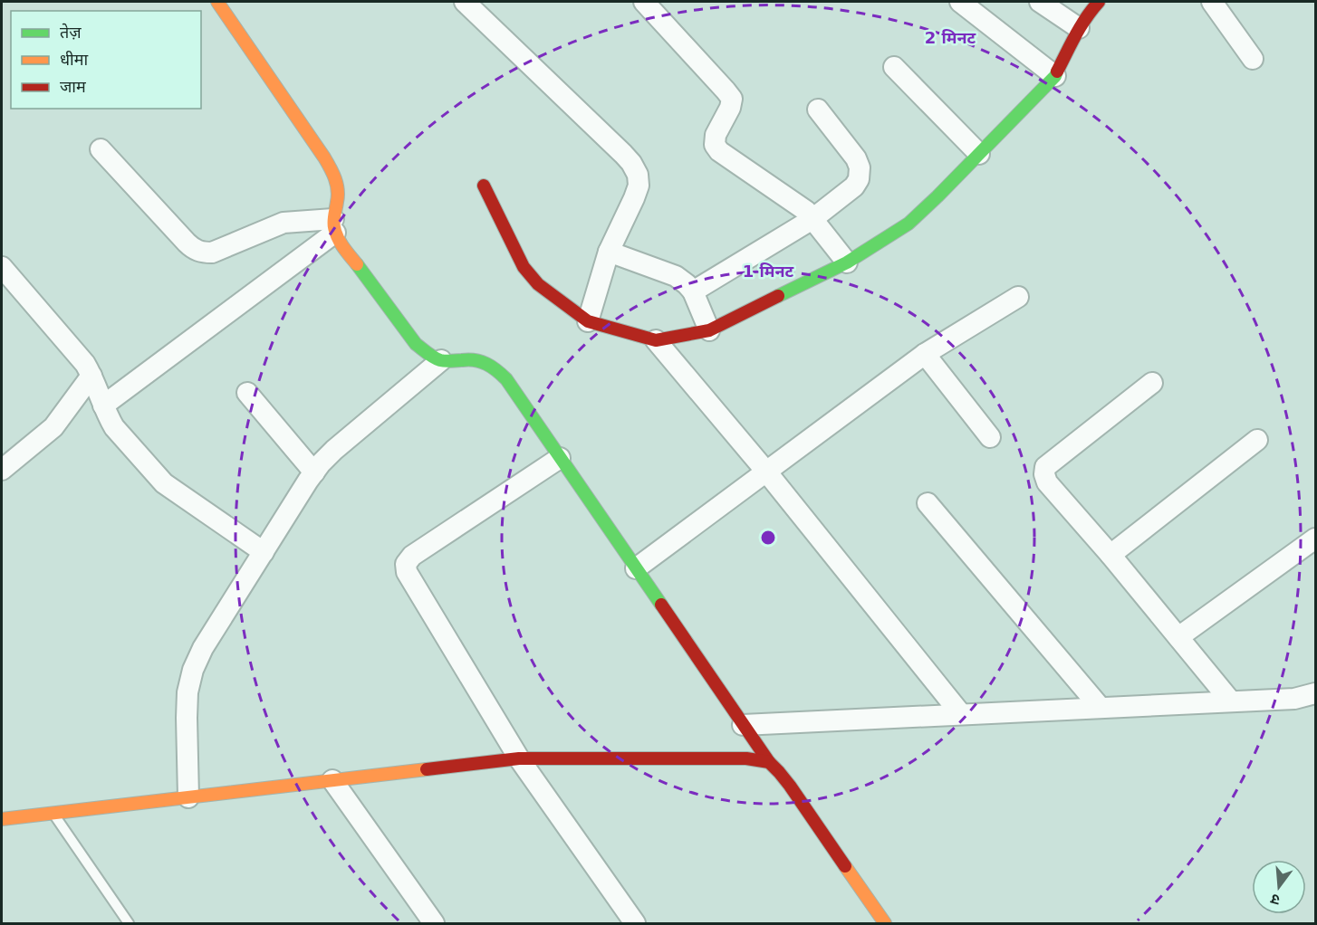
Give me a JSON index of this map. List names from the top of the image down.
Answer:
{
  "legend": ["तेज़", "धीमा", "जाम"],
  "north": "bottom",
  "rings": ["2 मिनट", "1 मिनट"]
}
